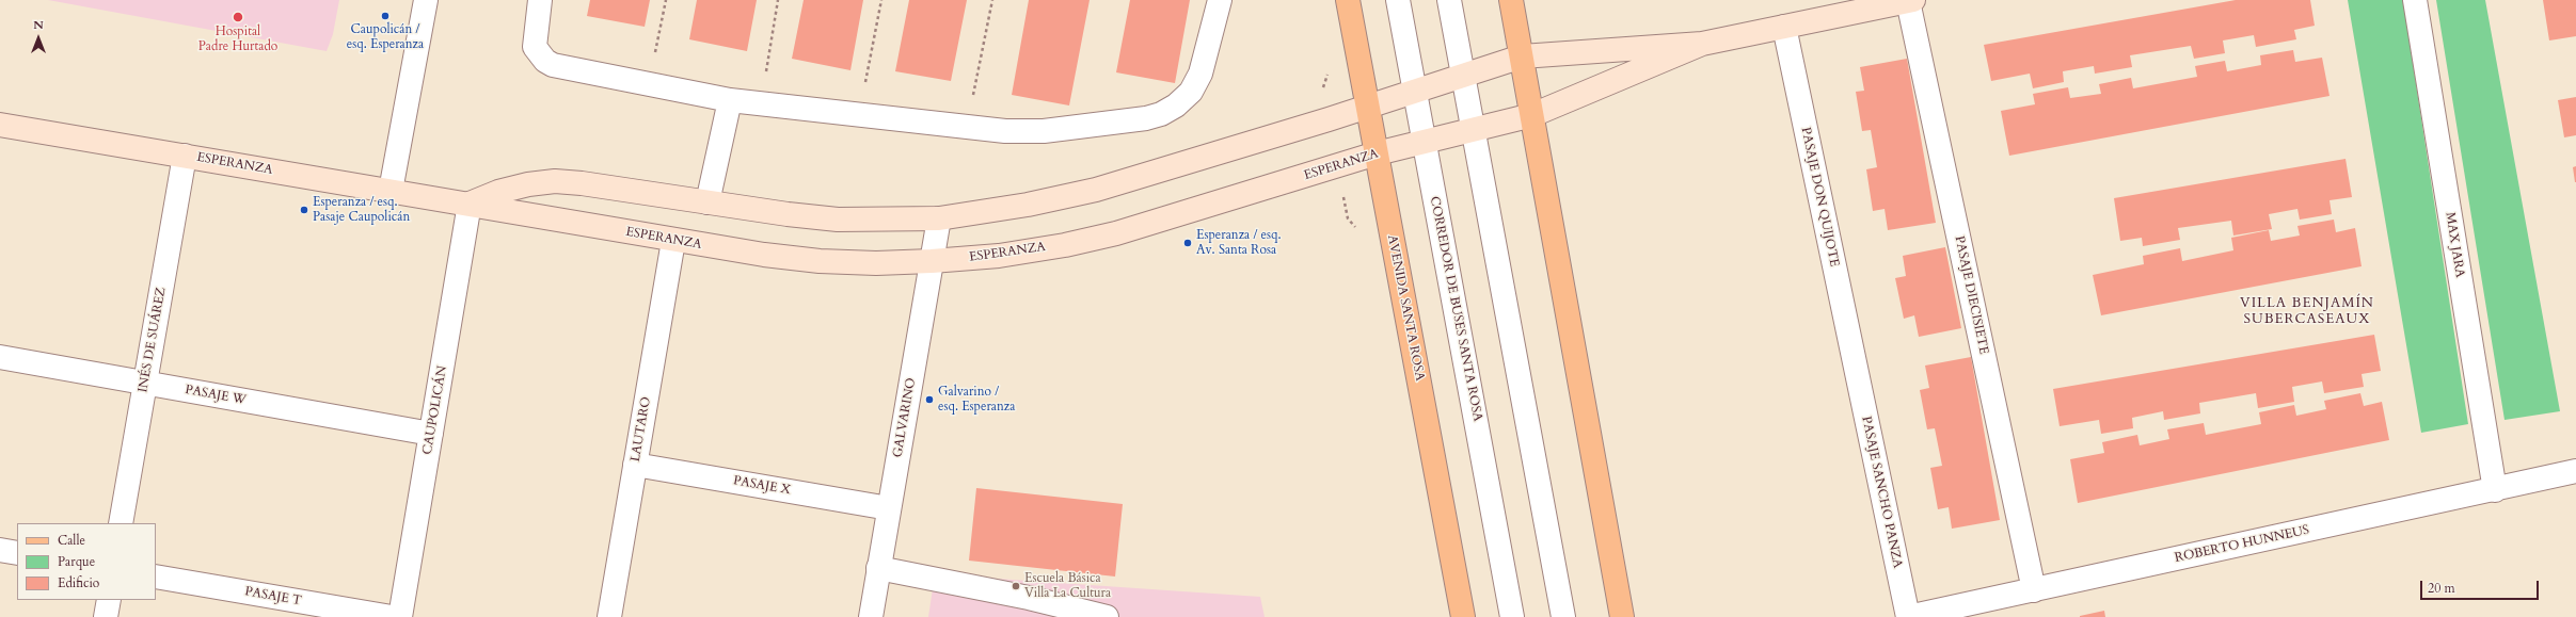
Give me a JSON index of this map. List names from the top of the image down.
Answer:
{
  "streets": {
    "main road": ["AVENIDA SANTA ROSA"],
    "street": [
      "ESPERANZA",
      "PASAJE DON QUIJOTE",
      "MAX JARA",
      "PASAJE DIECISIETE",
      "CORREDOR DE BUSES SANTA ROSA",
      "INÉS DE SUÁREZ",
      "PASAJE W",
      "CAUPOLICÁN",
      "GALVARINO",
      "LAUTARO",
      "PASAJE X",
      "PASAJE SANCHO PANZA",
      "ROBERTO HUNNEUS",
      "PASAJE T"
    ]
  },
  "crossings": [
    ["ESPERANZA", "AVENIDA SANTA ROSA"],
    ["ESPERANZA", "CORREDOR DE BUSES SANTA ROSA"],
    ["ESPERANZA", "INÉS DE SUÁREZ"],
    ["ESPERANZA", "CAUPOLICÁN"],
    ["ESPERANZA", "GALVARINO"],
    ["ESPERANZA", "LAUTARO"],
    ["PASAJE DON QUIJOTE", "PASAJE SANCHO PANZA"],
    ["MAX JARA", "ROBERTO HUNNEUS"],
    ["PASAJE DIECISIETE", "ROBERTO HUNNEUS"],
    ["INÉS DE SUÁREZ", "PASAJE W"],
    ["PASAJE W", "CAUPOLICÁN"],
    ["GALVARINO", "PASAJE X"],
    ["LAUTARO", "PASAJE X"],
    ["PASAJE SANCHO PANZA", "ROBERTO HUNNEUS"]
  ],
  "districts": ["VILLA BENJAMÍN SUBERCASEAUX"],
  "places": [
    "Caupolicán / esq. Esperanza",
    "Hospital Padre Hurtado",
    "Esperanza / esq. Pasaje Caupolicán",
    "Esperanza / esq. Av. Santa Rosa",
    "Galvarino / esq. Esperanza",
    "Escuela Básica Villa La Cultura"
  ],
  "legend": ["Calle", "Parque", "Edificio"],
  "scale_bar": "20 m",
  "north": "top"
}
